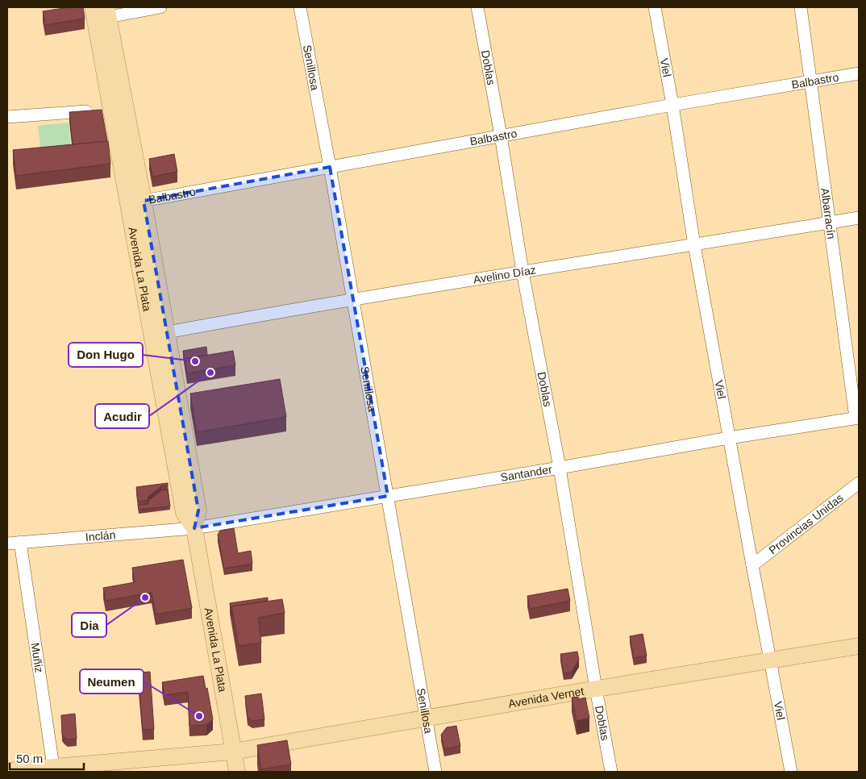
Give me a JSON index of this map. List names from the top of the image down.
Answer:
{
  "streets": {
    "main road": ["Avenida La Plata", "Avenida Vernet"],
    "street": [
      "Senillosa",
      "Doblas",
      "Viel",
      "Balbastro",
      "Albarracín",
      "Avelino Díaz",
      "Santander",
      "Provincias Unidas",
      "Inclán",
      "Muñiz"
    ]
  },
  "crossings": [
    ["Senillosa", "Balbastro"],
    ["Senillosa", "Avelino Díaz"],
    ["Senillosa", "Santander"],
    ["Senillosa", "Avenida Vernet"],
    ["Doblas", "Balbastro"],
    ["Doblas", "Avelino Díaz"],
    ["Doblas", "Santander"],
    ["Doblas", "Avenida Vernet"],
    ["Viel", "Balbastro"],
    ["Viel", "Avelino Díaz"],
    ["Viel", "Santander"],
    ["Viel", "Provincias Unidas"],
    ["Viel", "Avenida Vernet"],
    ["Balbastro", "Albarracín"],
    ["Balbastro", "Avenida La Plata"],
    ["Albarracín", "Avelino Díaz"],
    ["Albarracín", "Santander"],
    ["Avenida La Plata", "Avelino Díaz"],
    ["Avenida La Plata", "Santander"],
    ["Avenida La Plata", "Inclán"],
    ["Avenida La Plata", "Avenida Vernet"],
    ["Santander", "Inclán"],
    ["Inclán", "Muñiz"],
    ["Muñiz", "Avenida Vernet"]
  ],
  "places": [
    "Don Hugo",
    "Acudir",
    "Dia",
    "Neumen"
  ],
  "scale_bar": "50 m"
}
